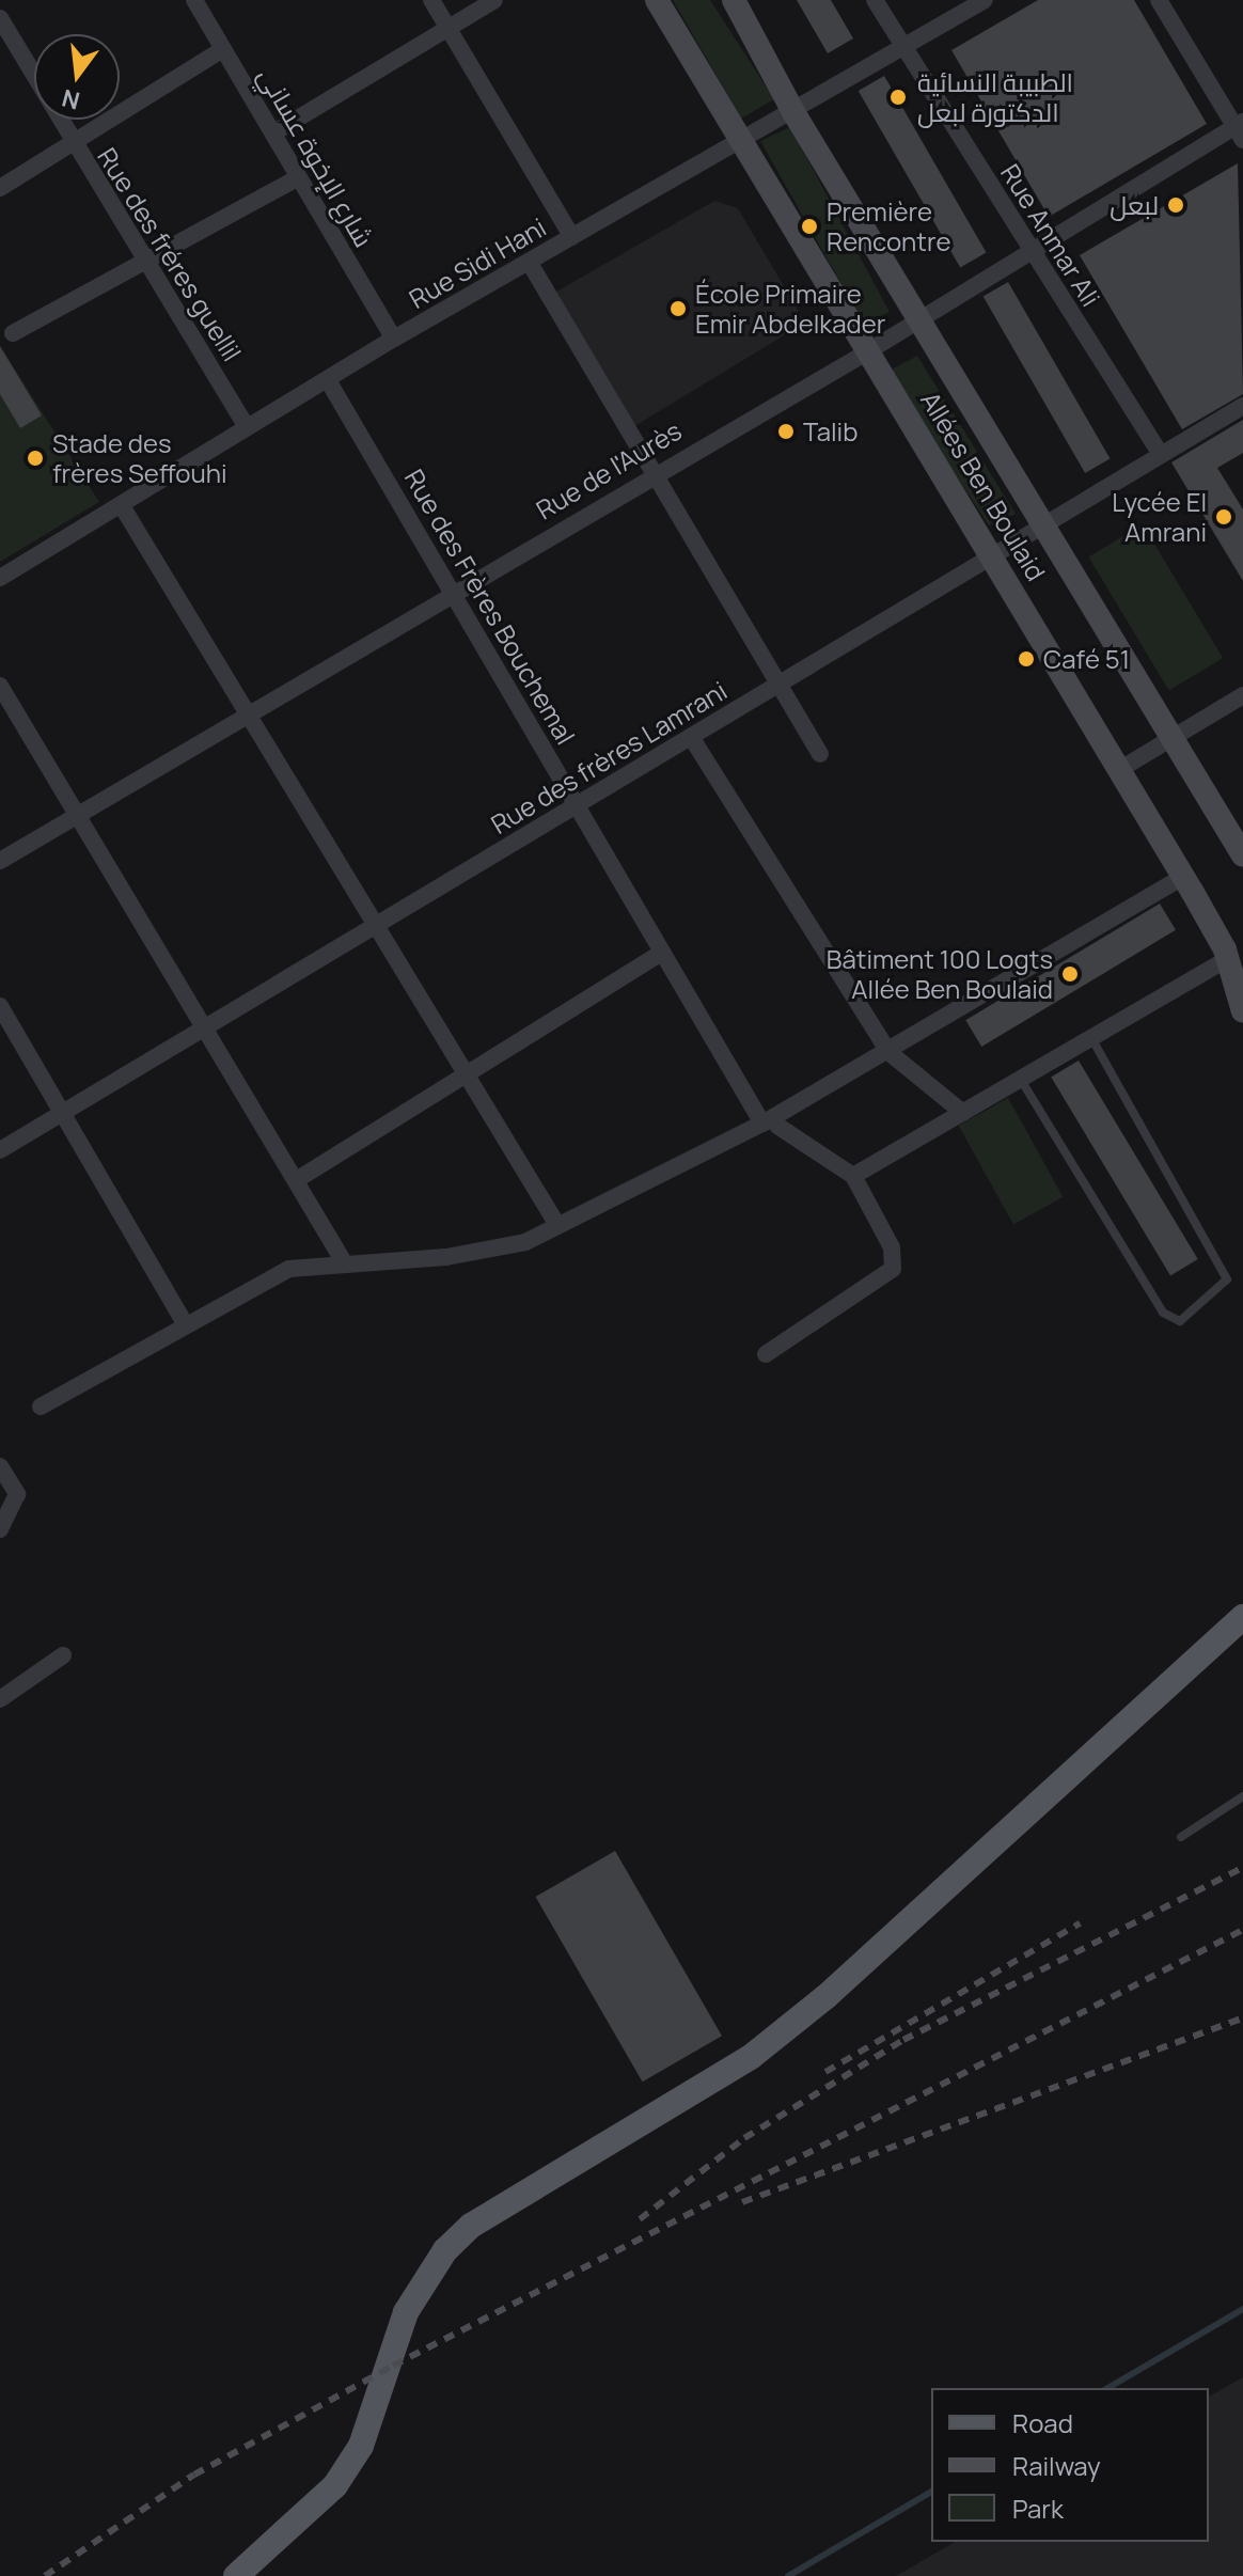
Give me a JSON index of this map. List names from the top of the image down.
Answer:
{
  "streets": {
    "main road": ["Allées Ben Boulaid"],
    "street": [
      "شارع الإخوة عساني",
      "Rue Anmar Ali",
      "Rue des fréres guellil",
      "Rue Sidi Hani",
      "Rue de l'Aurès",
      "Rue des Frères Bouchemal",
      "Rue des frères Lamrani"
    ]
  },
  "crossings": [
    ["شارع الإخوة عساني", "Rue Sidi Hani"],
    ["Rue Anmar Ali", "Rue Sidi Hani"],
    ["Rue Anmar Ali", "Rue de l'Aurès"],
    ["Rue Anmar Ali", "Rue des frères Lamrani"],
    ["Rue des fréres guellil", "Rue Sidi Hani"],
    ["Rue Sidi Hani", "Allées Ben Boulaid"],
    ["Rue Sidi Hani", "Rue des Frères Bouchemal"],
    ["Rue de l'Aurès", "Allées Ben Boulaid"],
    ["Rue de l'Aurès", "Rue des Frères Bouchemal"],
    ["Allées Ben Boulaid", "Rue des frères Lamrani"],
    ["Rue des Frères Bouchemal", "Rue des frères Lamrani"]
  ],
  "places": [
    "الطبيبة النسائية الدكتورة لبعل",
    "لبعل",
    "Première Rencontre",
    "École Primaire Emir Abdelkader",
    "Talib",
    "Stade des frères Seffouhi",
    "Lycée El Amrani",
    "Café 51",
    "Bâtiment 100 Logts Allée Ben Boulaid"
  ],
  "legend": ["Road", "Railway", "Park"],
  "north": "bottom"
}
